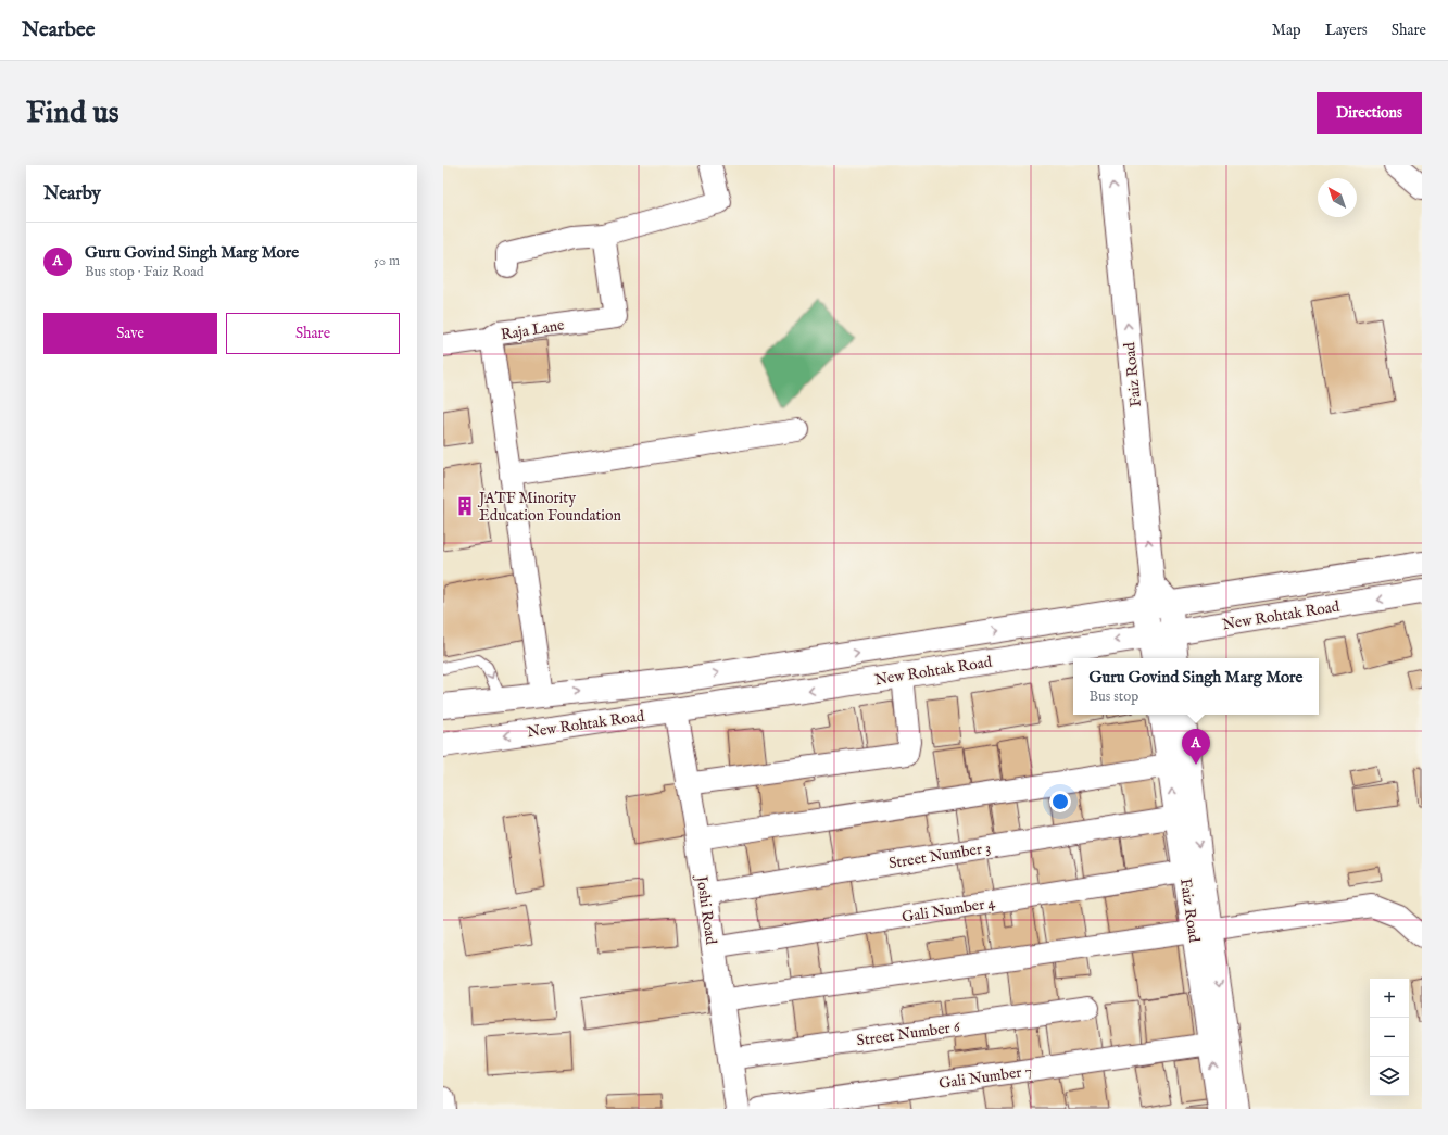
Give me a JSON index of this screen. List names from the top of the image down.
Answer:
{
  "streets": {
    "main road": ["Faiz Road", "New Rohtak Road", "Joshi Road"],
    "street": [
      "Raja Lane",
      "Street Number 3",
      "Gali Number 4",
      "Street Number 6",
      "Gali Number 7"
    ]
  },
  "crossings": [
    ["Raja Lane", "New Rohtak Road"],
    ["Faiz Road", "New Rohtak Road"],
    ["Faiz Road", "Street Number 3"],
    ["Faiz Road", "Gali Number 4"],
    ["Faiz Road", "Gali Number 7"],
    ["New Rohtak Road", "Joshi Road"],
    ["Street Number 3", "Joshi Road"],
    ["Gali Number 4", "Joshi Road"],
    ["Joshi Road", "Street Number 6"]
  ],
  "one_way": ["Faiz Road"],
  "places": {
    "building": ["JATF Minority Education Foundation"]
  },
  "north": "top left",
  "page": {
    "header": "Nearbee",
    "nav": ["Map", "Layers", "Share"],
    "buttons": [
      "Directions",
      ["Save", "Share"]
    ],
    "title": "Find us",
    "heading": "Nearby",
    "list": [
      {
        "mark": "A",
        "name": "Guru Govind Singh Marg More",
        "note": "Bus stop · Faiz Road",
        "value": "50 m"
      }
    ],
    "popup": ["Guru Govind Singh Marg More", "Bus stop"],
    "pins": "A",
    "map_buttons": ["+", "−"]
  }
}
